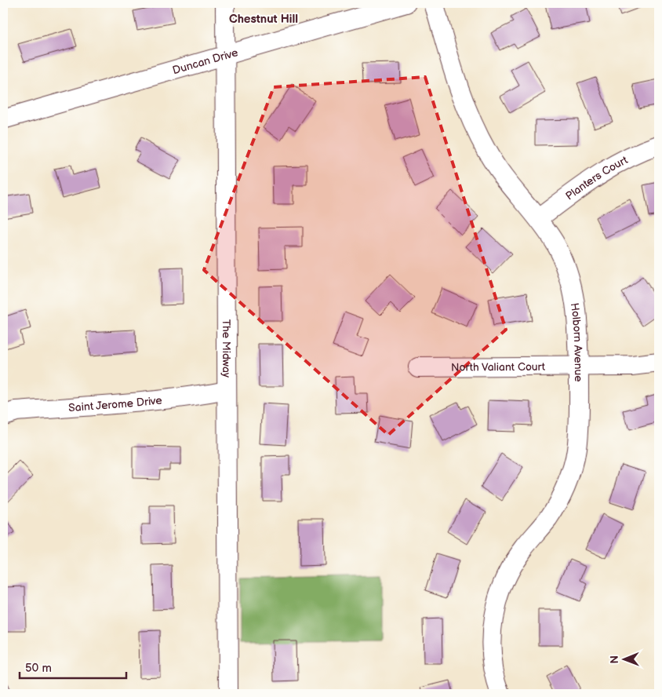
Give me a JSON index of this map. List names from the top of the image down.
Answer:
{
  "streets": {
    "street": [
      "Duncan Drive",
      "Planters Court",
      "Holborn Avenue",
      "The Midway",
      "North Valiant Court",
      "Saint Jerome Drive"
    ]
  },
  "crossings": [
    ["Duncan Drive", "The Midway"],
    ["Planters Court", "Holborn Avenue"],
    ["Holborn Avenue", "North Valiant Court"],
    ["The Midway", "Saint Jerome Drive"]
  ],
  "districts": ["Chestnut Hill"],
  "scale_bar": "50 m",
  "north": "left"
}
